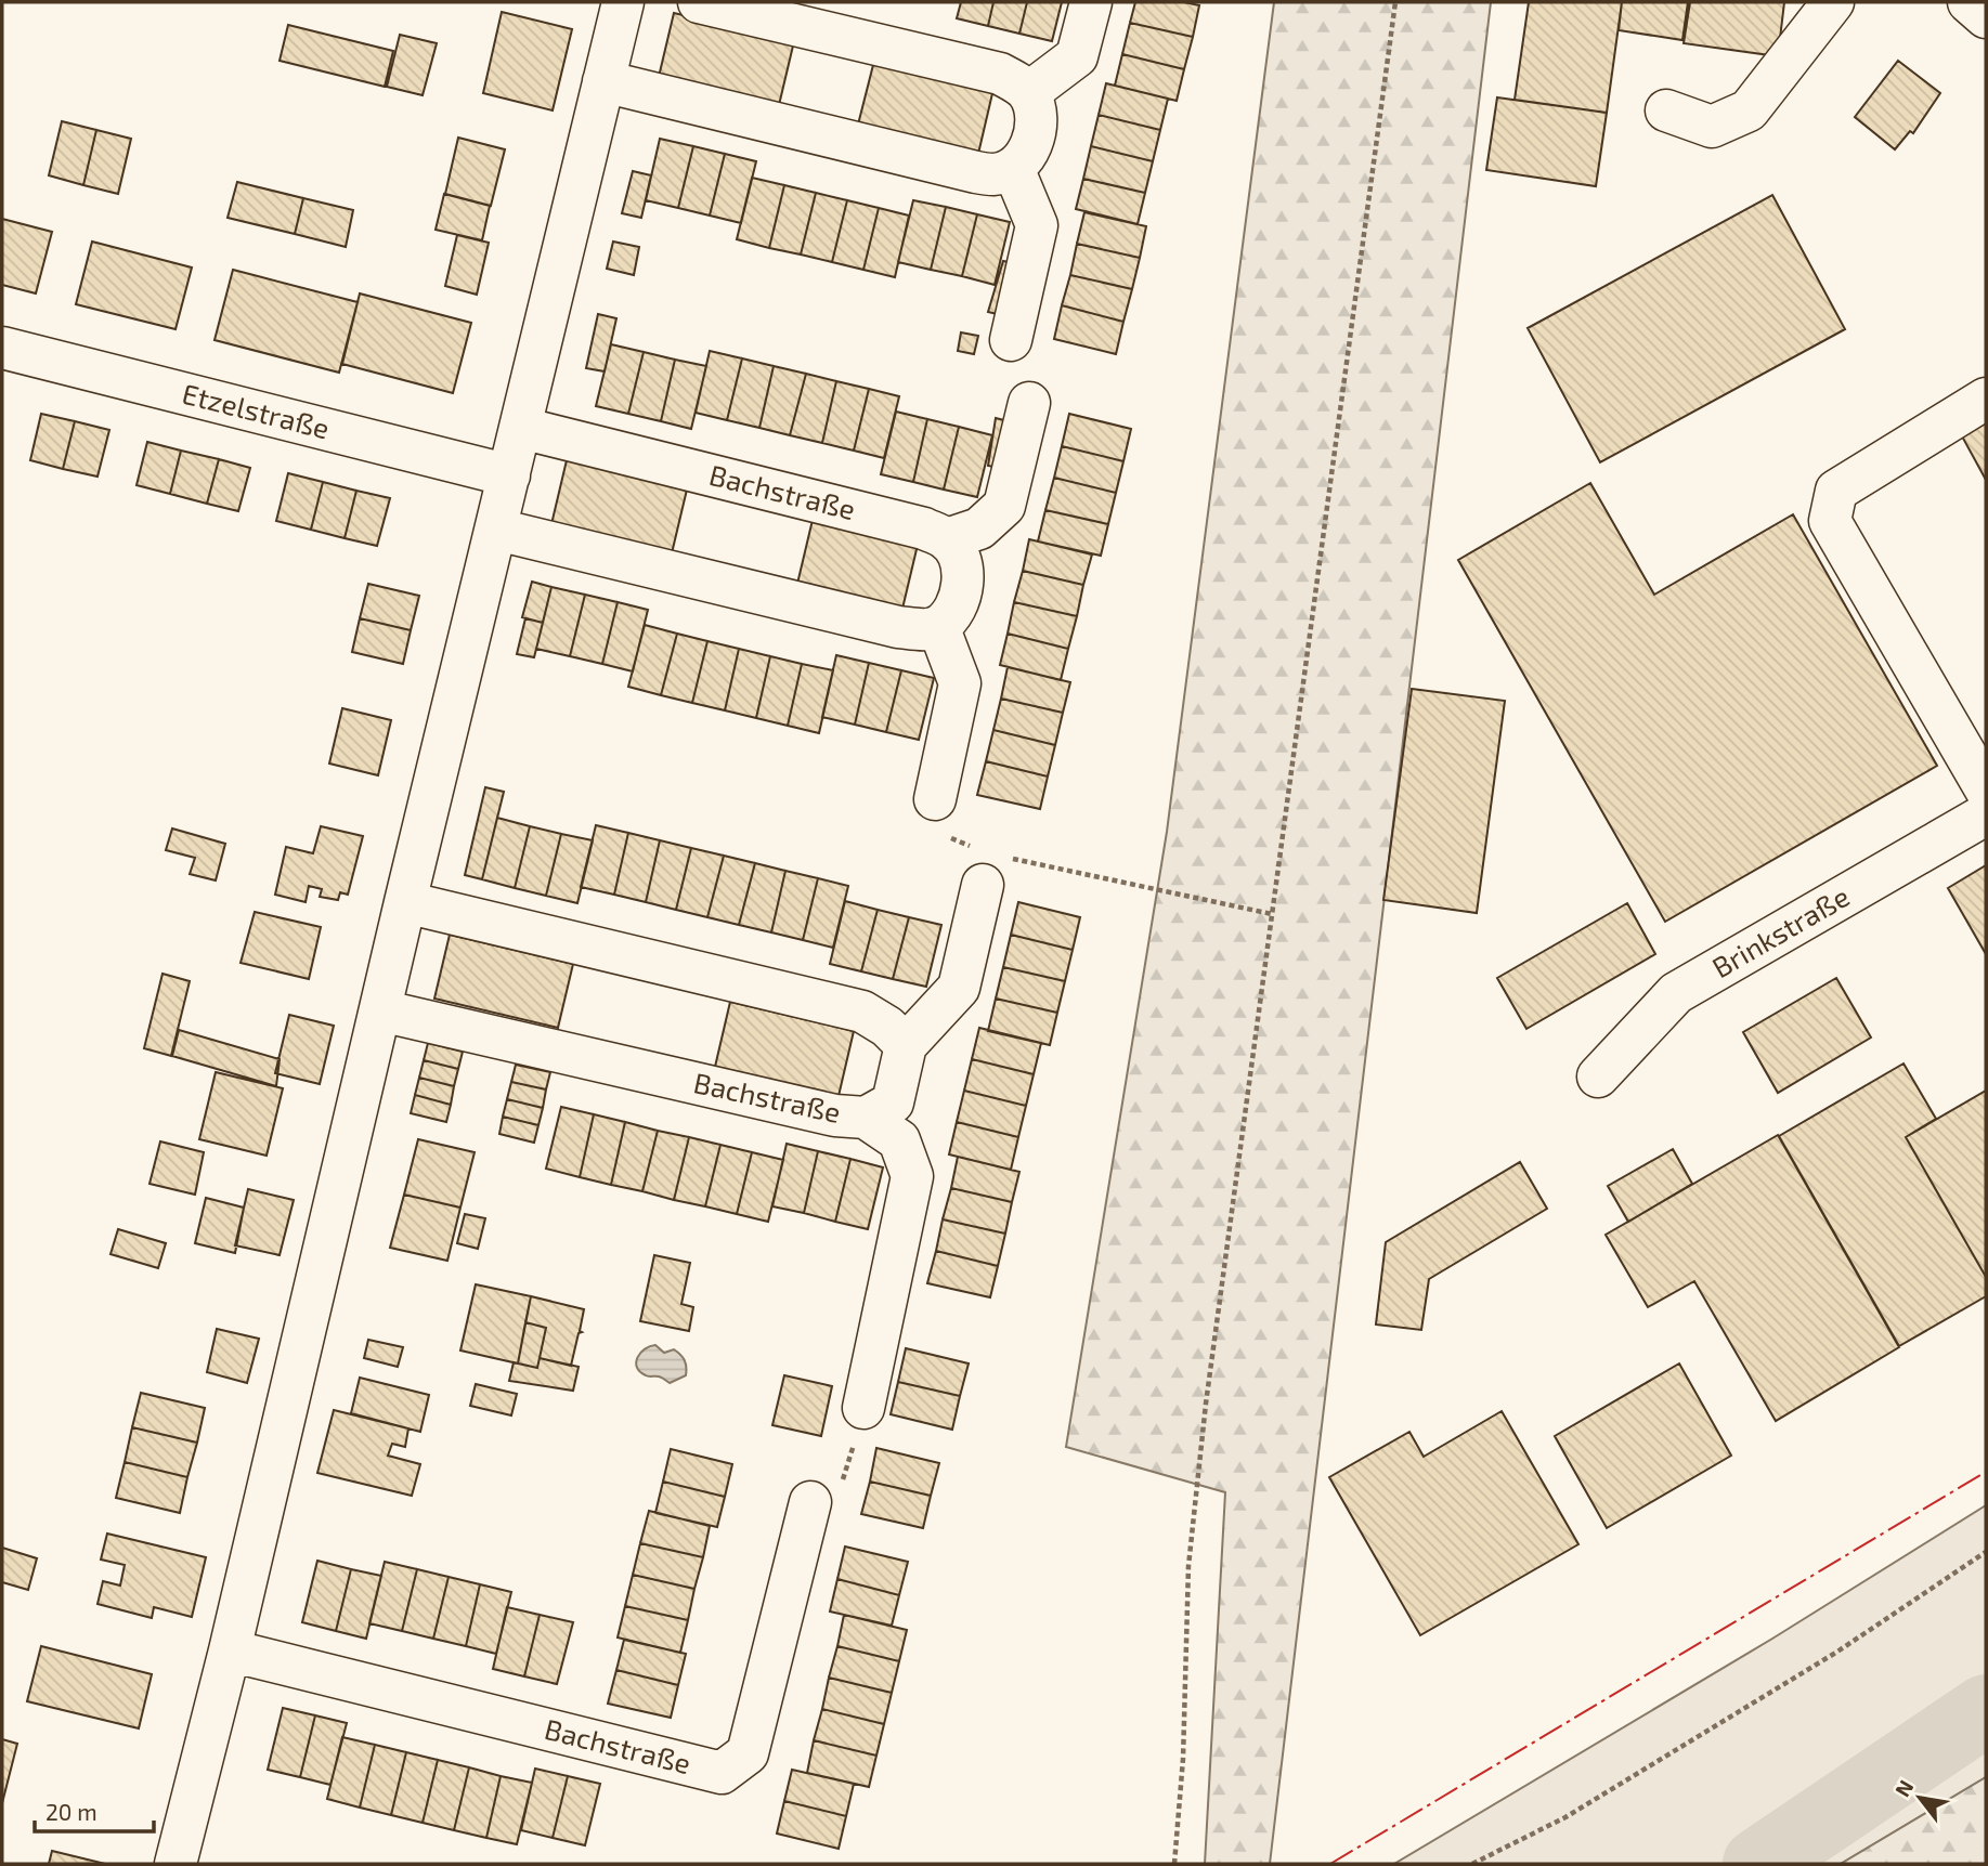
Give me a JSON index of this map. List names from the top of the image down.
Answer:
{
  "streets": {
    "street": ["Etzelstraße", "Bachstraße", "Brinkstraße"]
  },
  "scale_bar": "20 m",
  "north": "top left"
}
